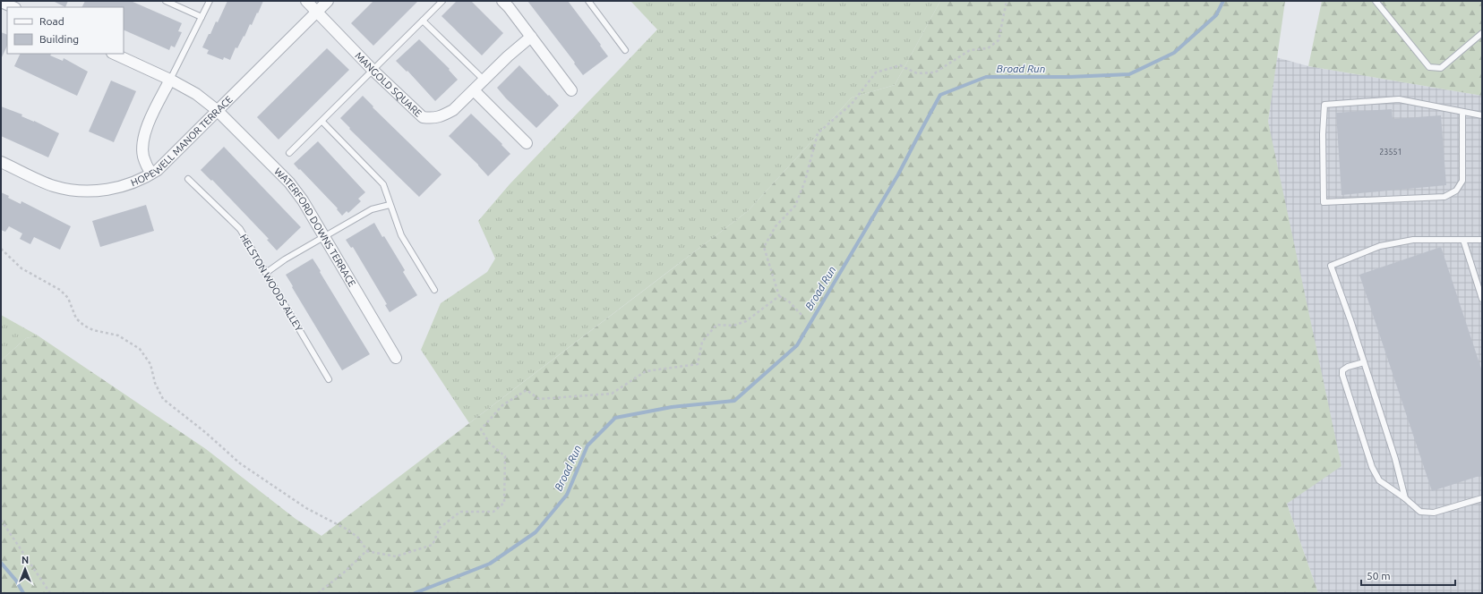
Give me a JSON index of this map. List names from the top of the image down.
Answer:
{
  "streets": {
    "street": ["MANGOLD SQUARE", "HOPEWELL MANOR TERRACE", "WATERFORD DOWNS TERRACE"],
    "lane": ["HELSTON WOODS ALLEY"]
  },
  "crossings": [
    ["MANGOLD SQUARE", "HOPEWELL MANOR TERRACE"],
    ["HOPEWELL MANOR TERRACE", "WATERFORD DOWNS TERRACE"]
  ],
  "water": ["Broad Run"],
  "house_numbers": ["23551"],
  "legend": ["Road", "Building"],
  "scale_bar": "50 m",
  "north": "top"
}
